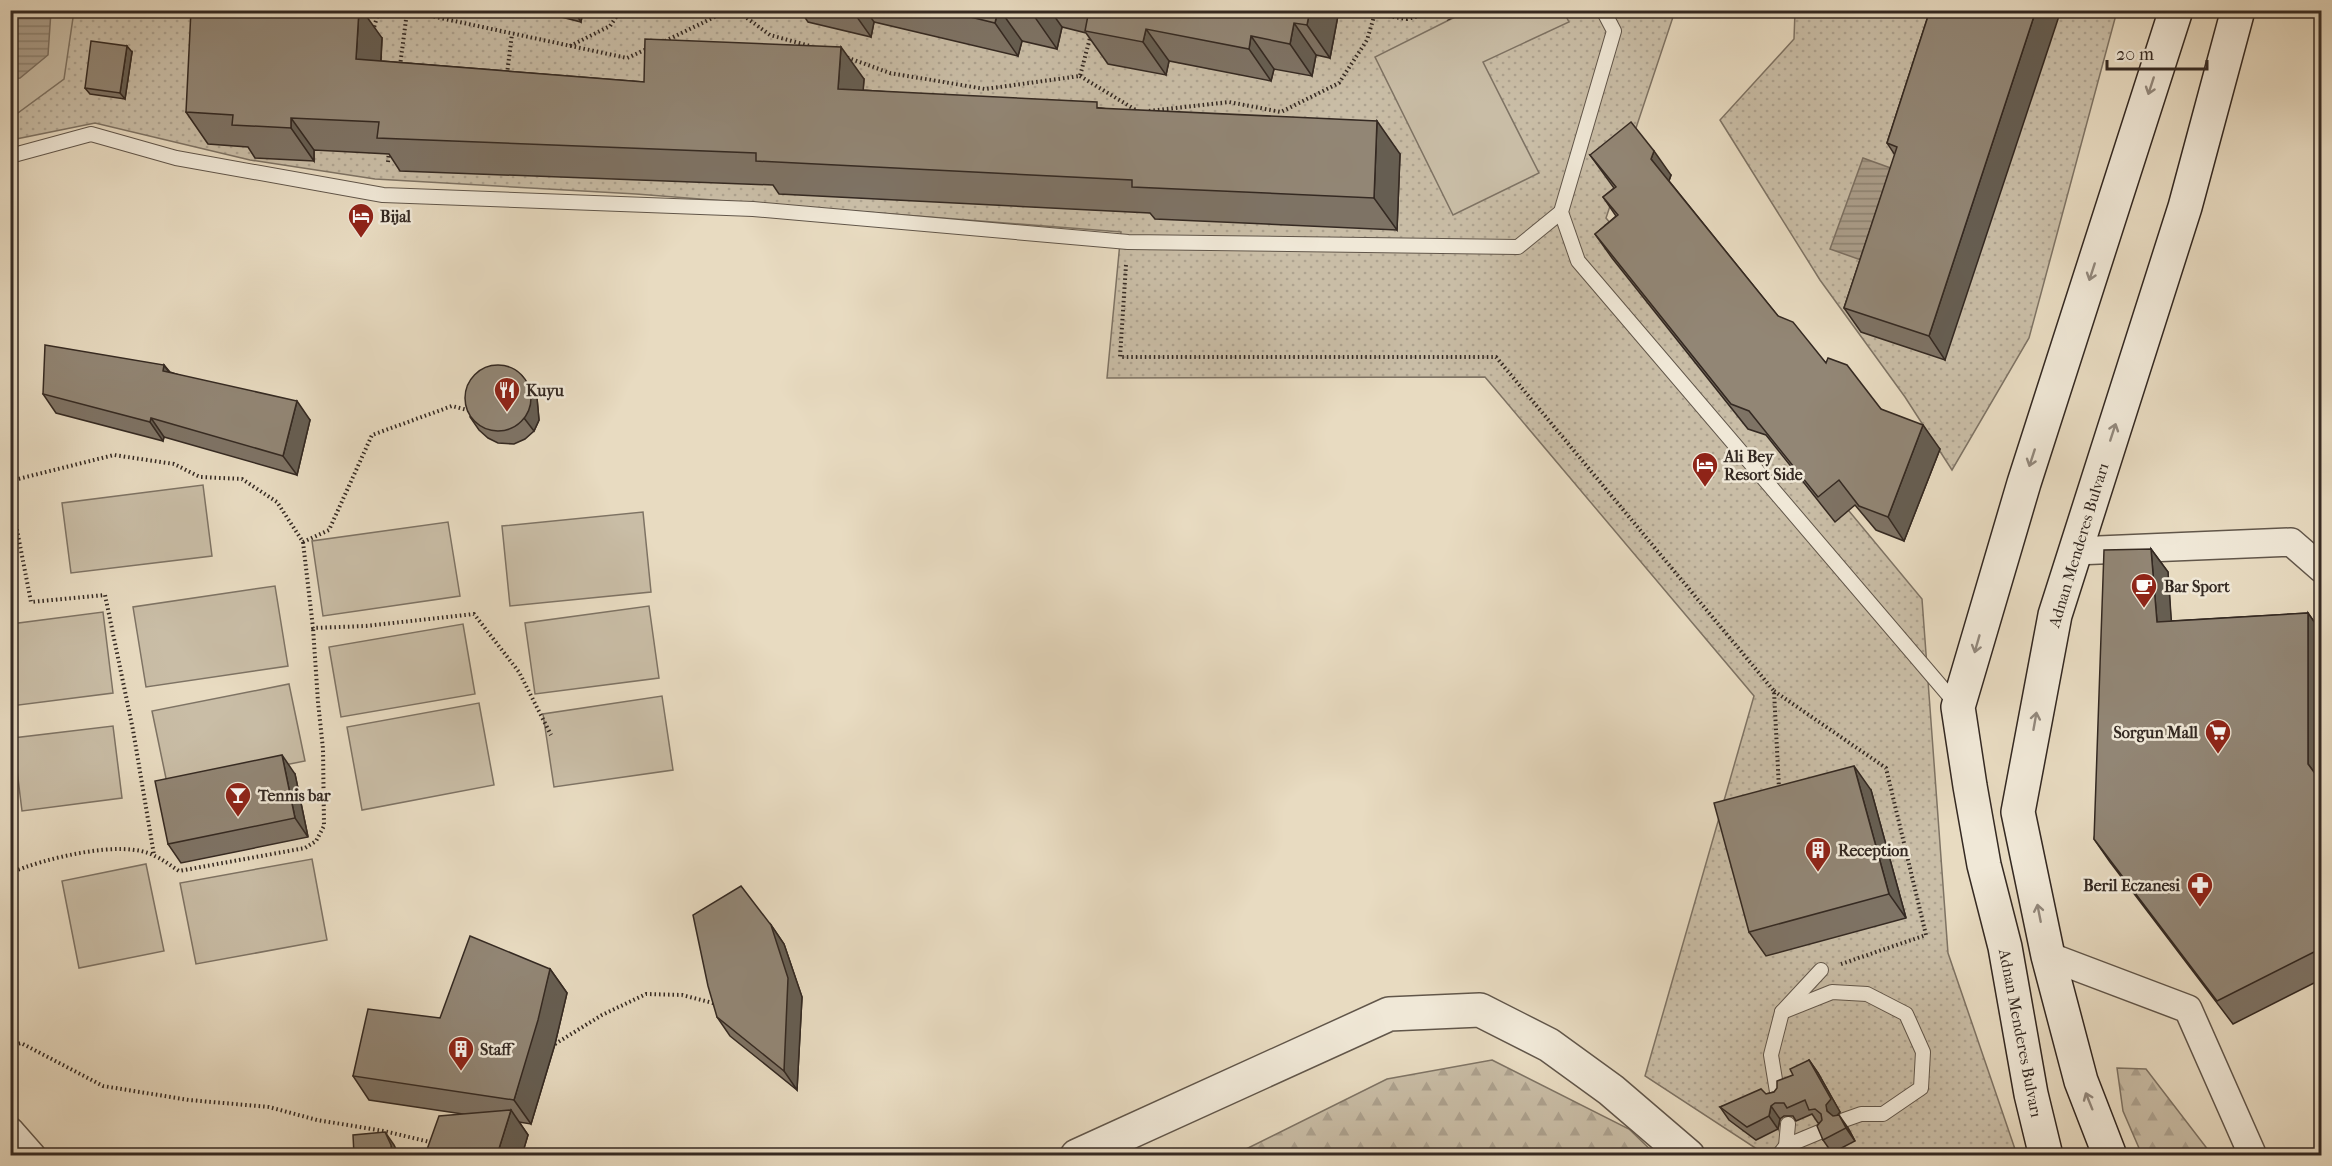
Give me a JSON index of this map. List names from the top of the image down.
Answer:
{
  "streets": {
    "main road": ["Adnan Menderes Bulvarı"]
  },
  "places": {
    "hotel": ["Bijal", "Ali Bey Resort Side"],
    "restaurant": ["Kuyu"],
    "cafe": ["Bar Sport"],
    "supermarket": ["Sorgun Mall"],
    "bar": ["Tennis bar"],
    "building": ["Reception", "Staff"],
    "pharmacy": ["Beril Eczanesi"]
  },
  "scale_bar": "20 m"
}
